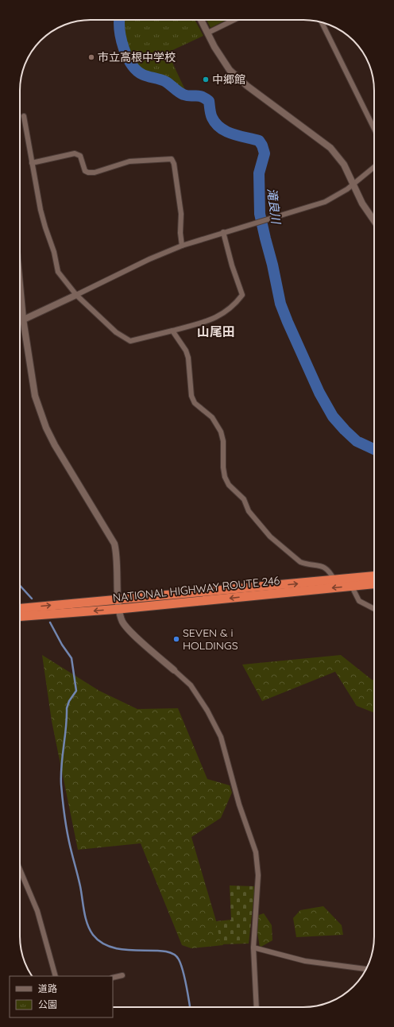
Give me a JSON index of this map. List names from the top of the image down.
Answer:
{
  "streets": {
    "highway": ["NATIONAL HIGHWAY ROUTE 246"]
  },
  "districts": ["山尾田"],
  "water": ["滝良川"],
  "places": ["市立高根中学校", "中郷館", "SEVEN & i HOLDINGS"],
  "legend": ["道路", "公園"]
}
